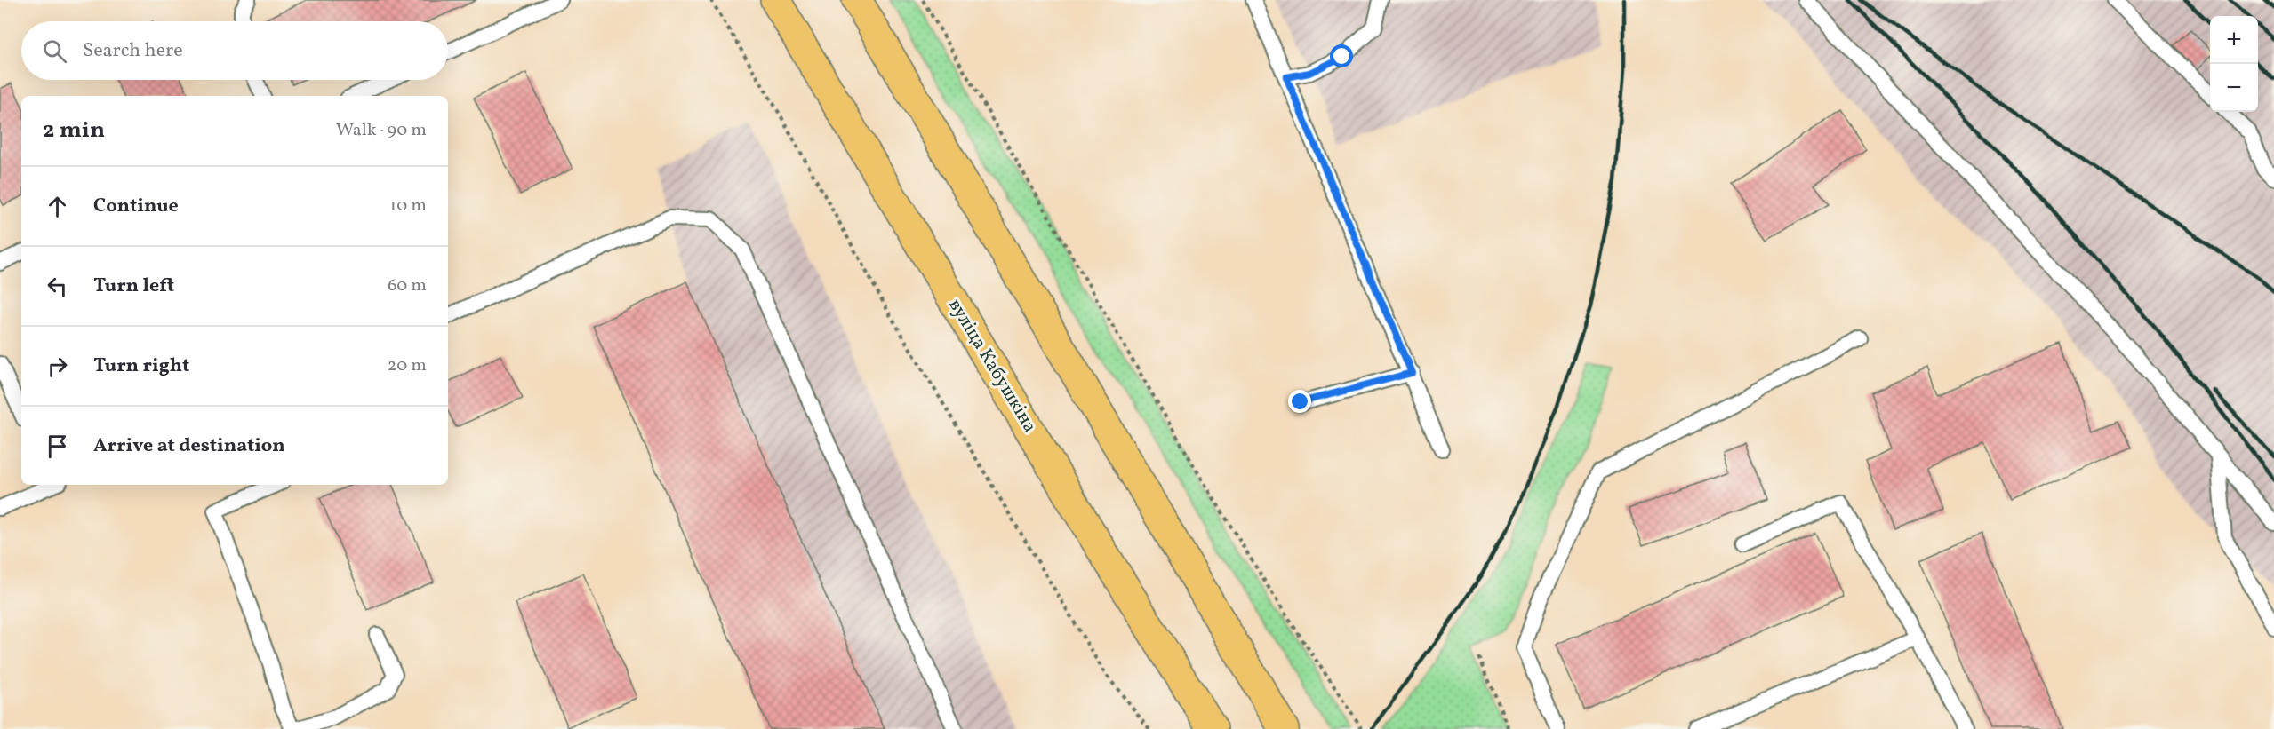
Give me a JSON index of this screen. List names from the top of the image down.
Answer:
{
  "streets": {
    "main road": ["вуліца Кабушкіна"]
  },
  "page": {
    "map_buttons": ["+", "−"],
    "search": "Search here",
    "heading": ["2 min", "Walk · 90 m"],
    "list": [
      ["Continue", "10 m"],
      ["Turn left", "60 m"],
      ["Turn right", "20 m"],
      "Arrive at destination"
    ]
  }
}
